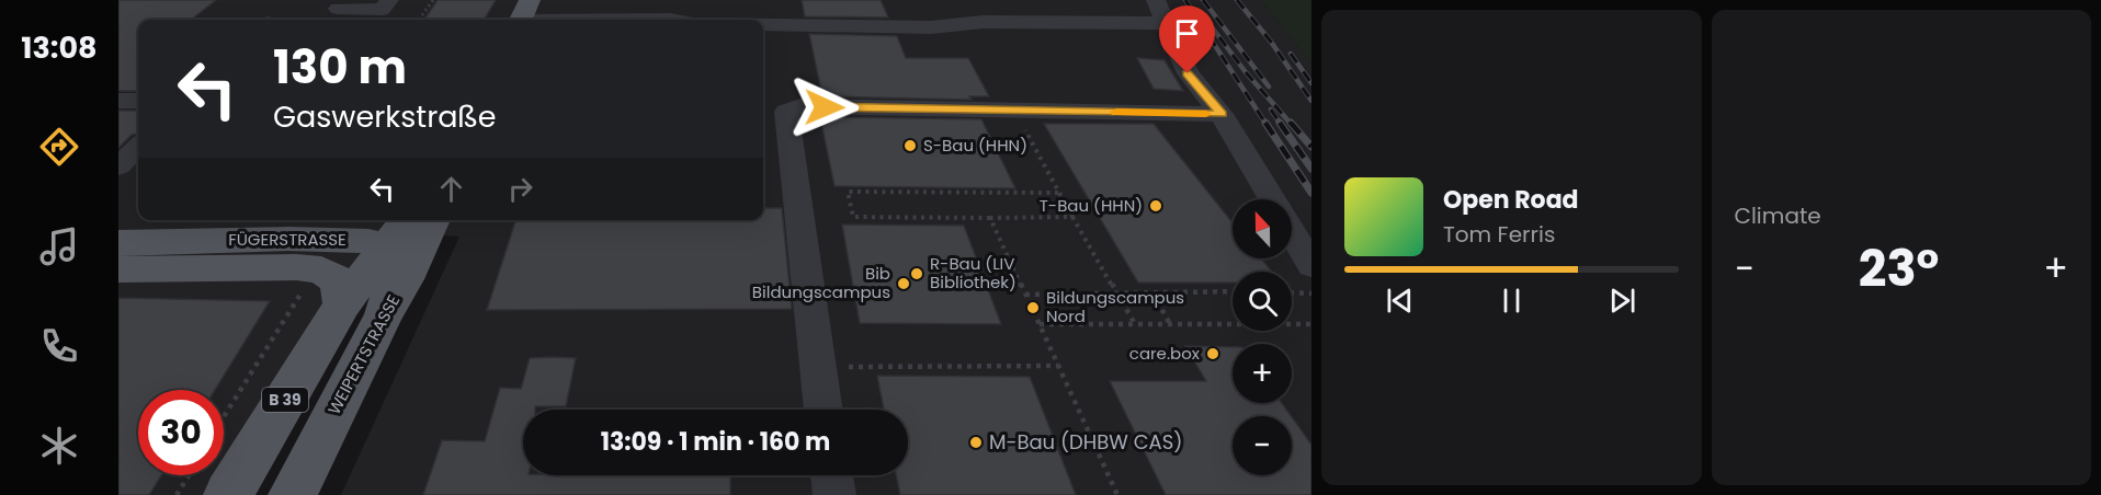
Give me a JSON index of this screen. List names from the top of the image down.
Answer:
{
  "streets": {
    "main road": ["FÜGERSTRASSE", "WEIPERTSTRASSE", "B 39"]
  },
  "crossings": [
    ["FÜGERSTRASSE", "WEIPERTSTRASSE"],
    ["FÜGERSTRASSE", "B 39"],
    ["WEIPERTSTRASSE", "B 39"]
  ],
  "places": [
    "S-Bau (HHN)",
    "T-Bau (HHN)",
    "R-Bau (LIV Bibliothek)",
    "Bib Bildungscampus",
    "Bildungscampus Nord",
    "care.box",
    "M-Bau (DHBW CAS)"
  ],
  "north": "top",
  "page": {
    "tabs": "13:08",
    "tile": "Climate",
    "turn": ["130 m", "Gaswerkstraße"],
    "song": ["Open Road", "Tom Ferris"],
    "map_buttons": ["+", "−"],
    "heat": ["−", "23°", "+"],
    "limit": "30",
    "trip": "13:09 · 1 min · 160 m"
  }
}
